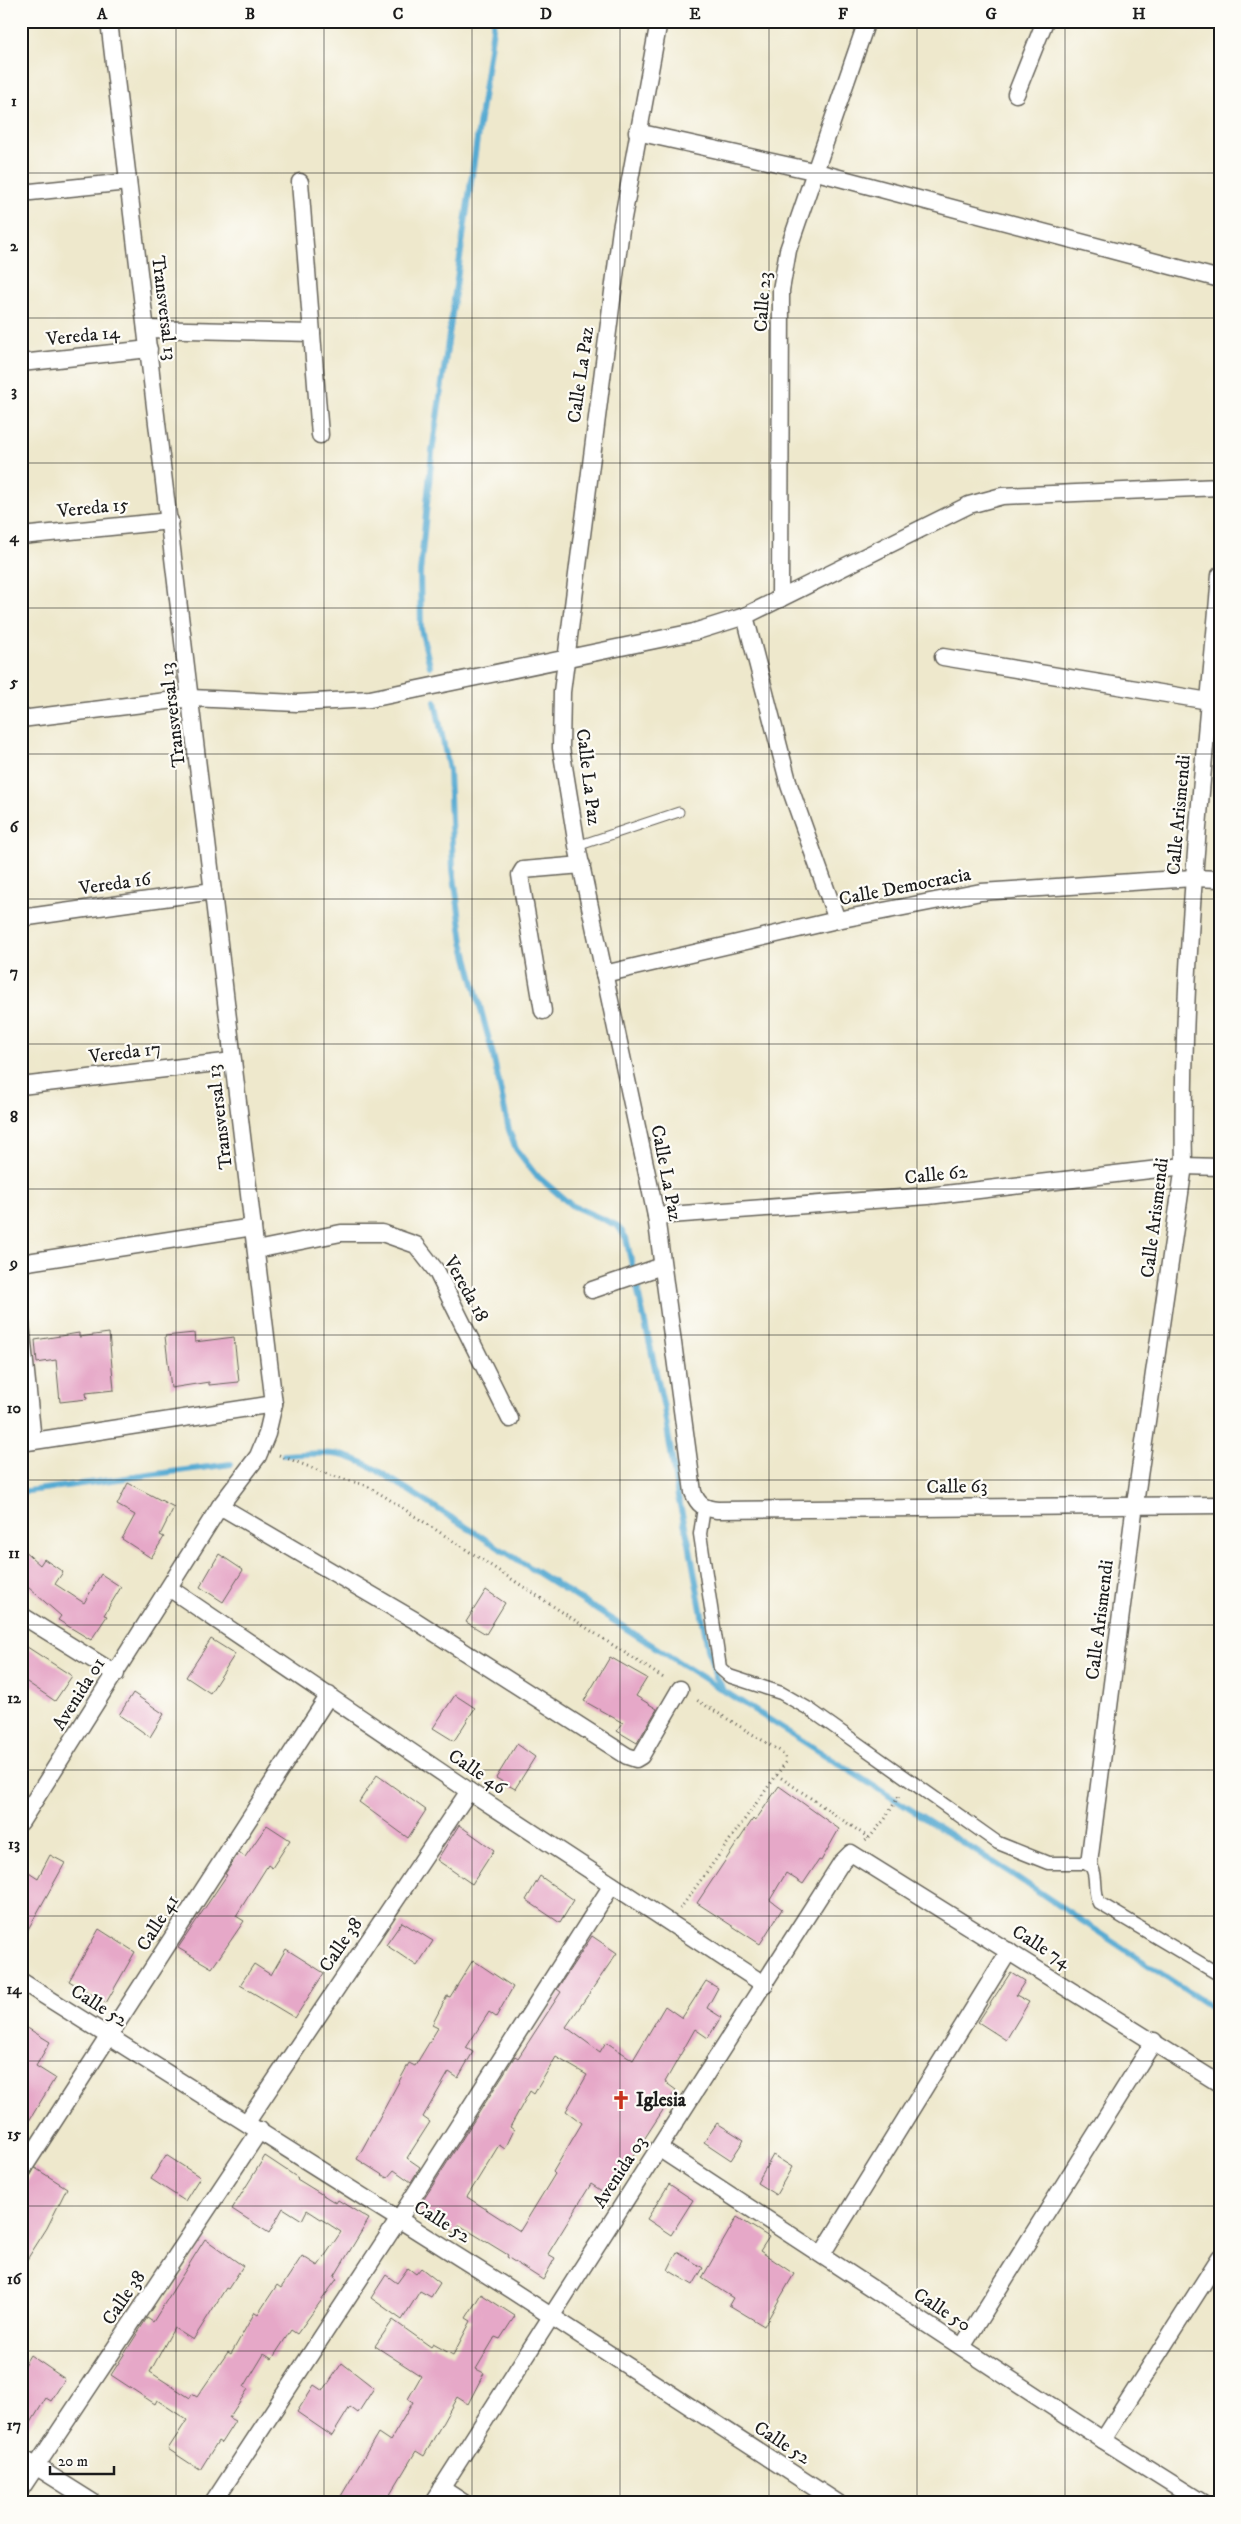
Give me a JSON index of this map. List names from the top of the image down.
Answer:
{
  "streets": {
    "street": [
      "Calle 23",
      "Transversal 13",
      "Vereda 14",
      "Calle La Paz",
      "Vereda 15",
      "Calle Arismendi",
      "Vereda 16",
      "Calle Democracia",
      "Vereda 17",
      "Calle 62",
      "Vereda 18",
      "Calle 63",
      "Avenida 01",
      "Calle 46",
      "Calle 41",
      "Calle 38",
      "Calle 74",
      "Calle 52",
      "Avenida 03",
      "Calle 50"
    ]
  },
  "crossings": [
    ["Transversal 13", "Vereda 14"],
    ["Transversal 13", "Vereda 15"],
    ["Transversal 13", "Vereda 16"],
    ["Transversal 13", "Vereda 17"],
    ["Transversal 13", "Vereda 18"],
    ["Transversal 13", "Avenida 01"],
    ["Calle La Paz", "Calle Democracia"],
    ["Calle La Paz", "Calle 62"],
    ["Calle La Paz", "Calle 63"],
    ["Calle Arismendi", "Calle Democracia"],
    ["Calle Arismendi", "Calle 62"],
    ["Calle Arismendi", "Calle 63"],
    ["Avenida 01", "Calle 46"],
    ["Calle 46", "Calle 41"],
    ["Calle 46", "Calle 38"],
    ["Calle 46", "Avenida 03"],
    ["Calle 41", "Calle 52"],
    ["Calle 38", "Calle 52"],
    ["Calle 74", "Avenida 03"],
    ["Calle 52", "Avenida 03"],
    ["Avenida 03", "Calle 50"]
  ],
  "places": {
    "church": ["Iglesia"]
  },
  "scale_bar": "20 m",
  "grid": {
    "columns": [
      "A",
      "B",
      "C",
      "D",
      "E",
      "F",
      "G",
      "H"
    ],
    "rows": [
      "1",
      "2",
      "3",
      "4",
      "5",
      "6",
      "7",
      "8",
      "9",
      "10",
      "11",
      "12",
      "13",
      "14",
      "15",
      "16",
      "17"
    ]
  }
}
